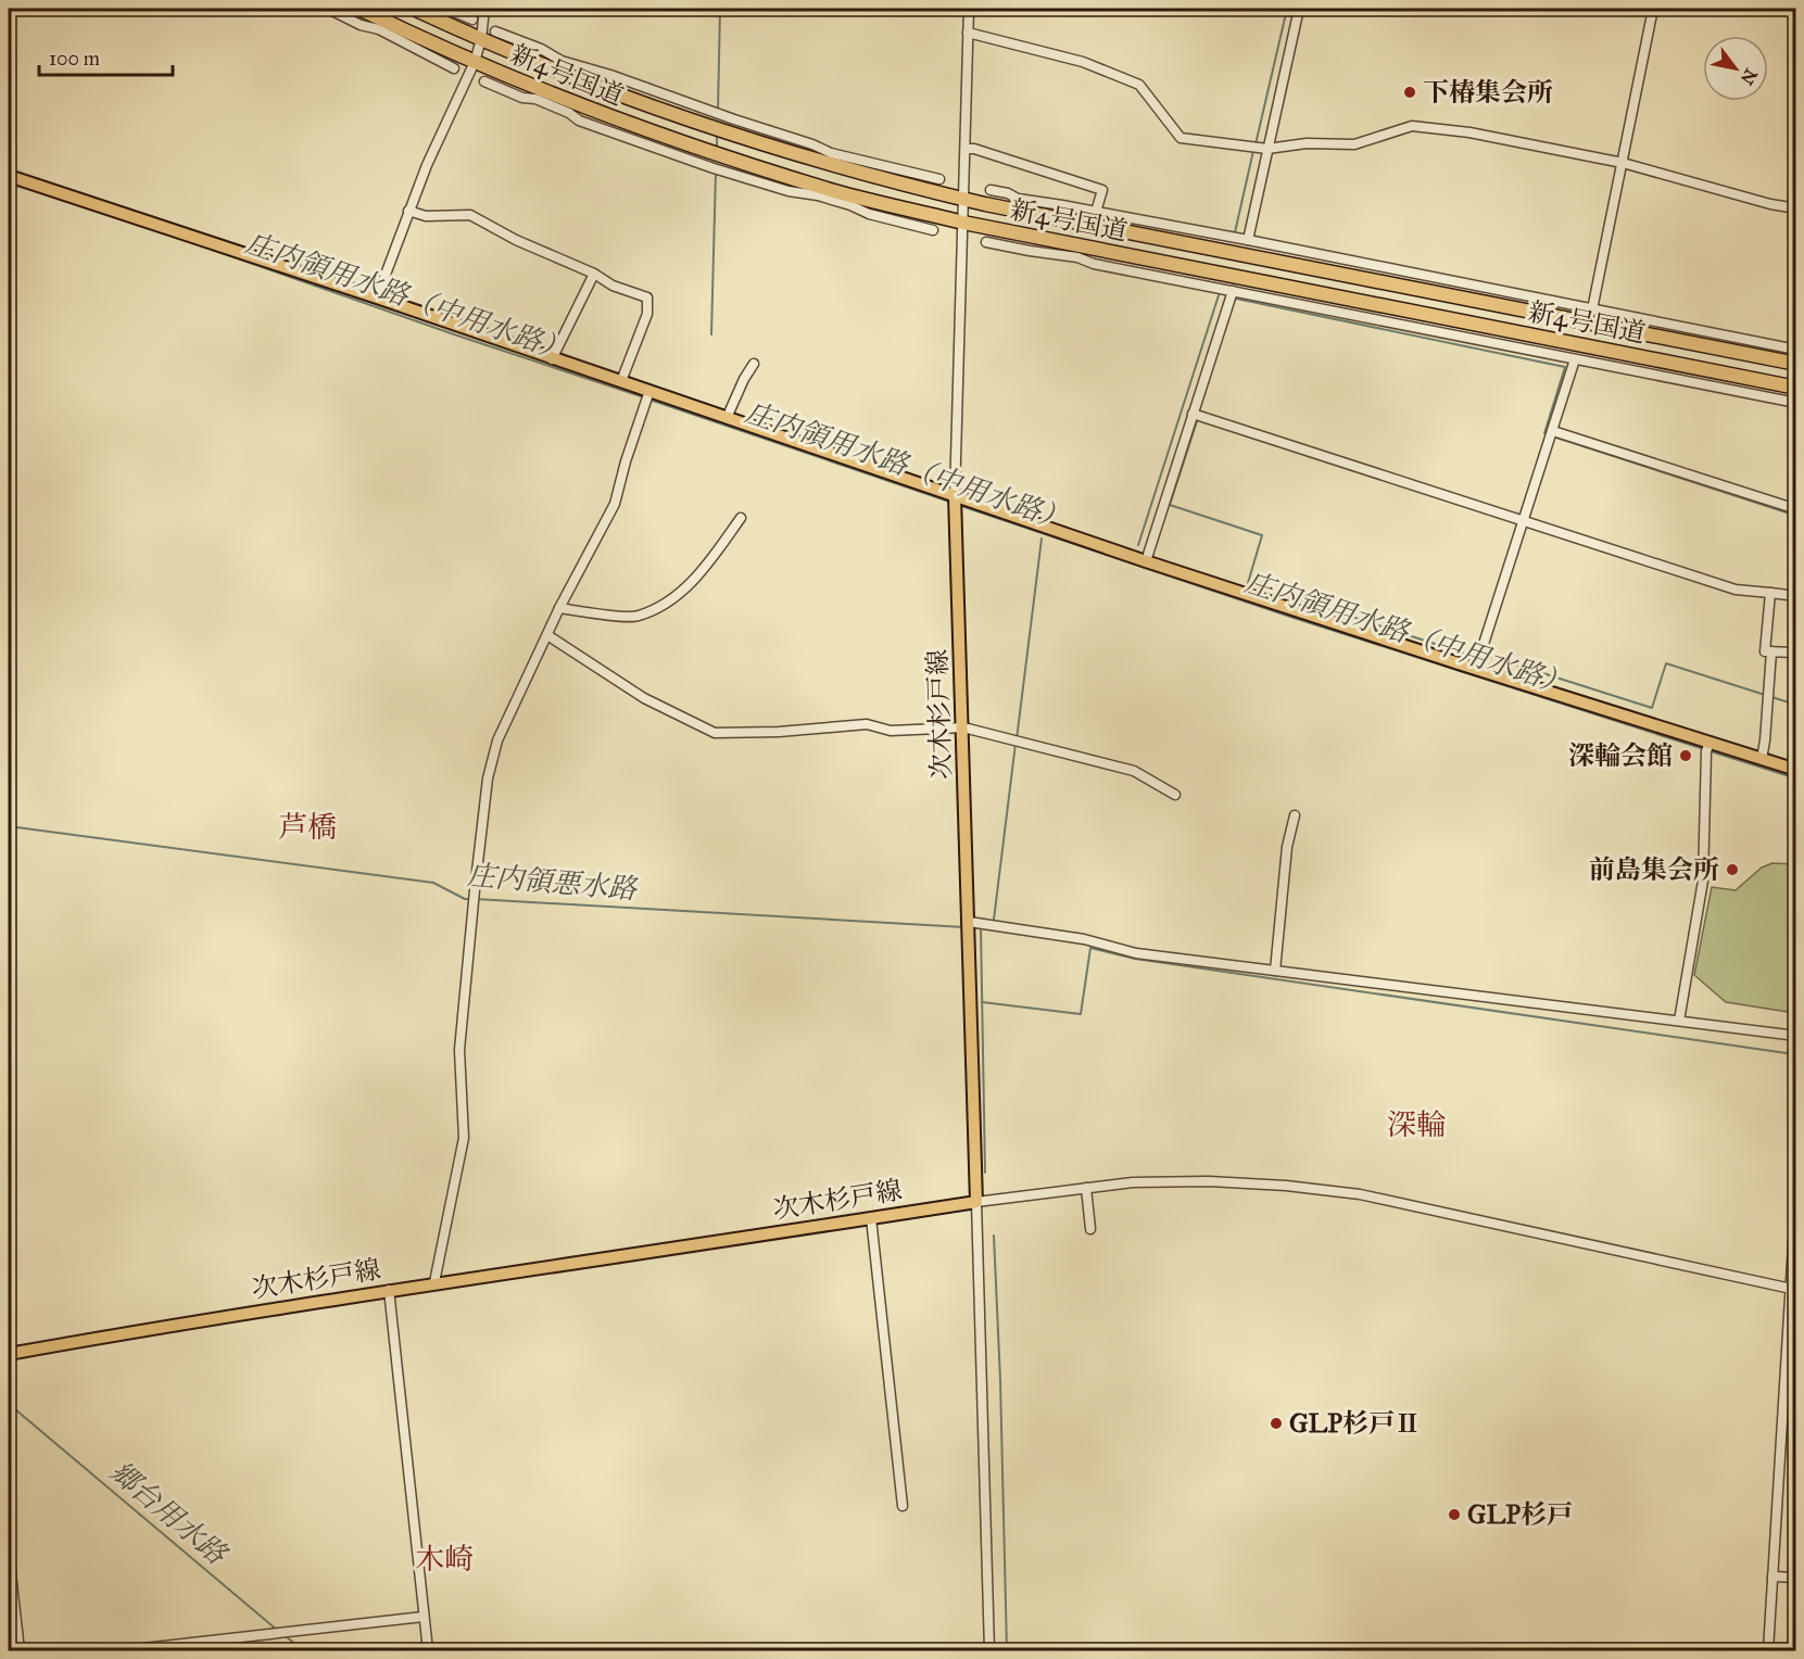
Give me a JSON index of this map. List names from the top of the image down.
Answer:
{
  "streets": {
    "highway": ["新4号国道"],
    "main road": ["次木杉戸線"]
  },
  "districts": ["芦橋", "深輪", "木崎"],
  "water": ["庄内領用水路（中用水路）", "庄内領悪水路", "郷台用水路"],
  "places": [
    "下椿集会所",
    "深輪会館",
    "前島集会所",
    "GLP杉戸Ⅱ",
    "GLP杉戸"
  ],
  "scale_bar": "100 m",
  "north": "bottom right"
}
